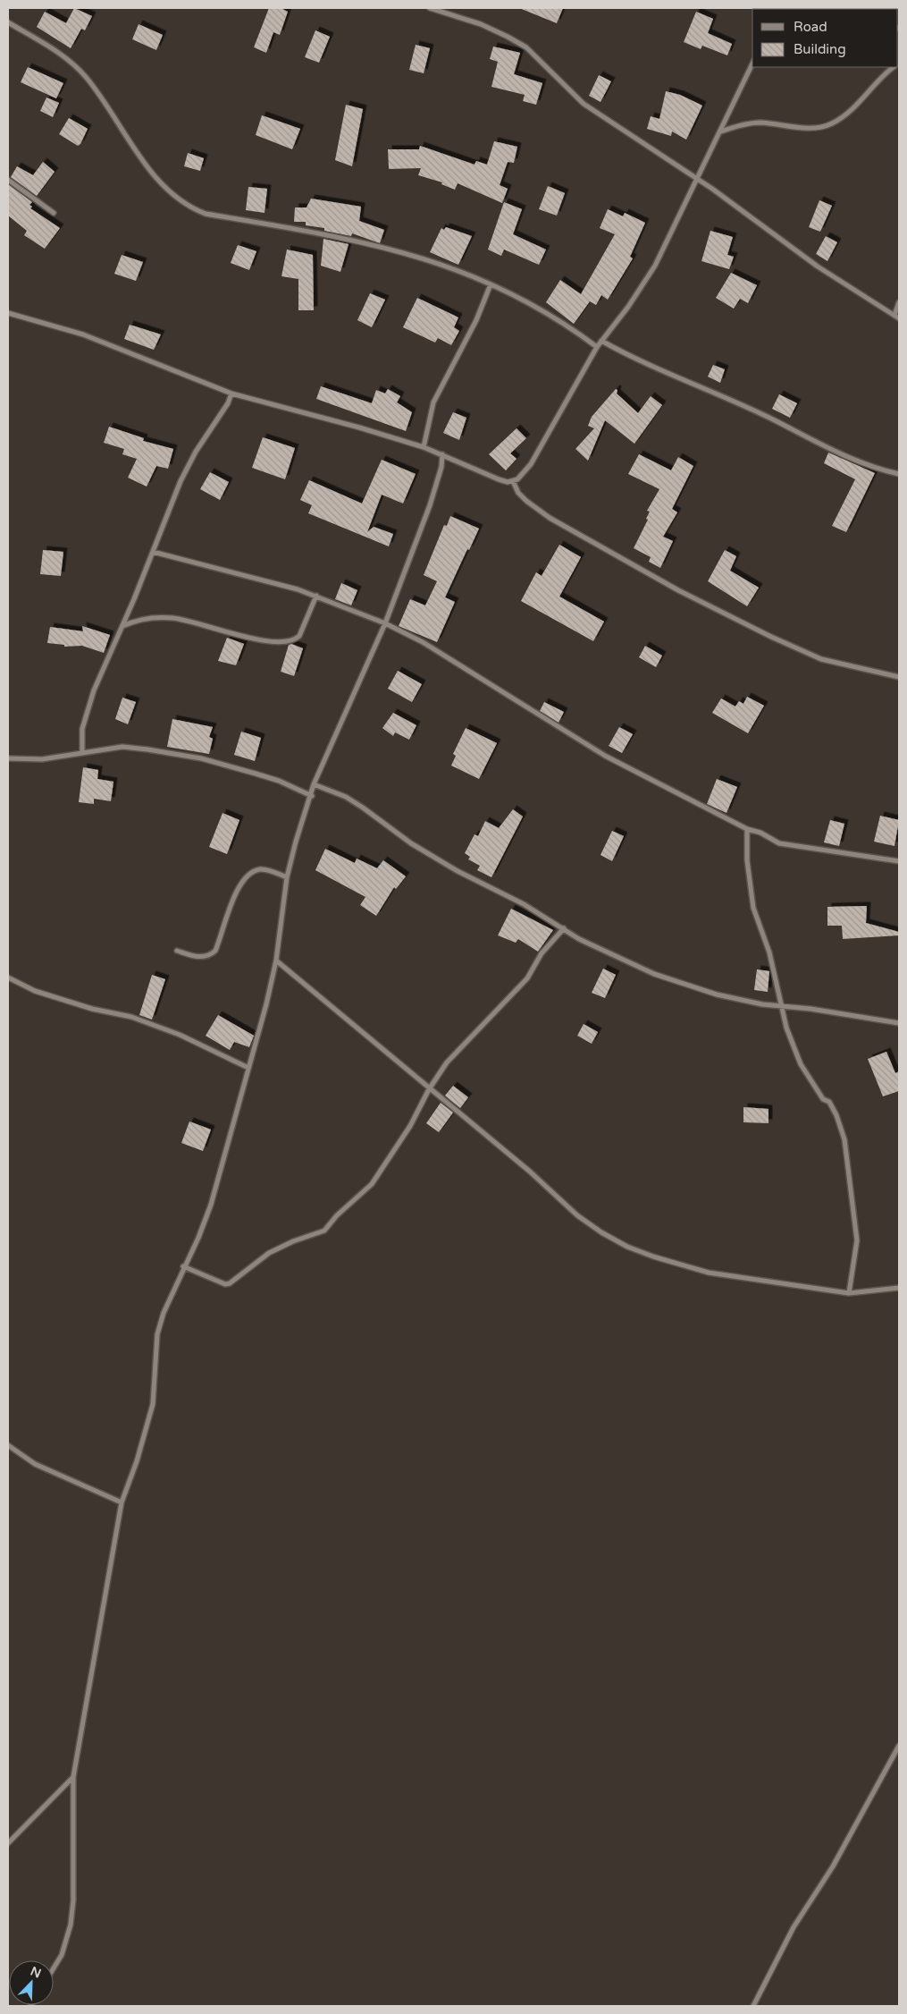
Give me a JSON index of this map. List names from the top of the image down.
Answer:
{
  "legend": ["Road", "Building"],
  "north": "top right"
}
